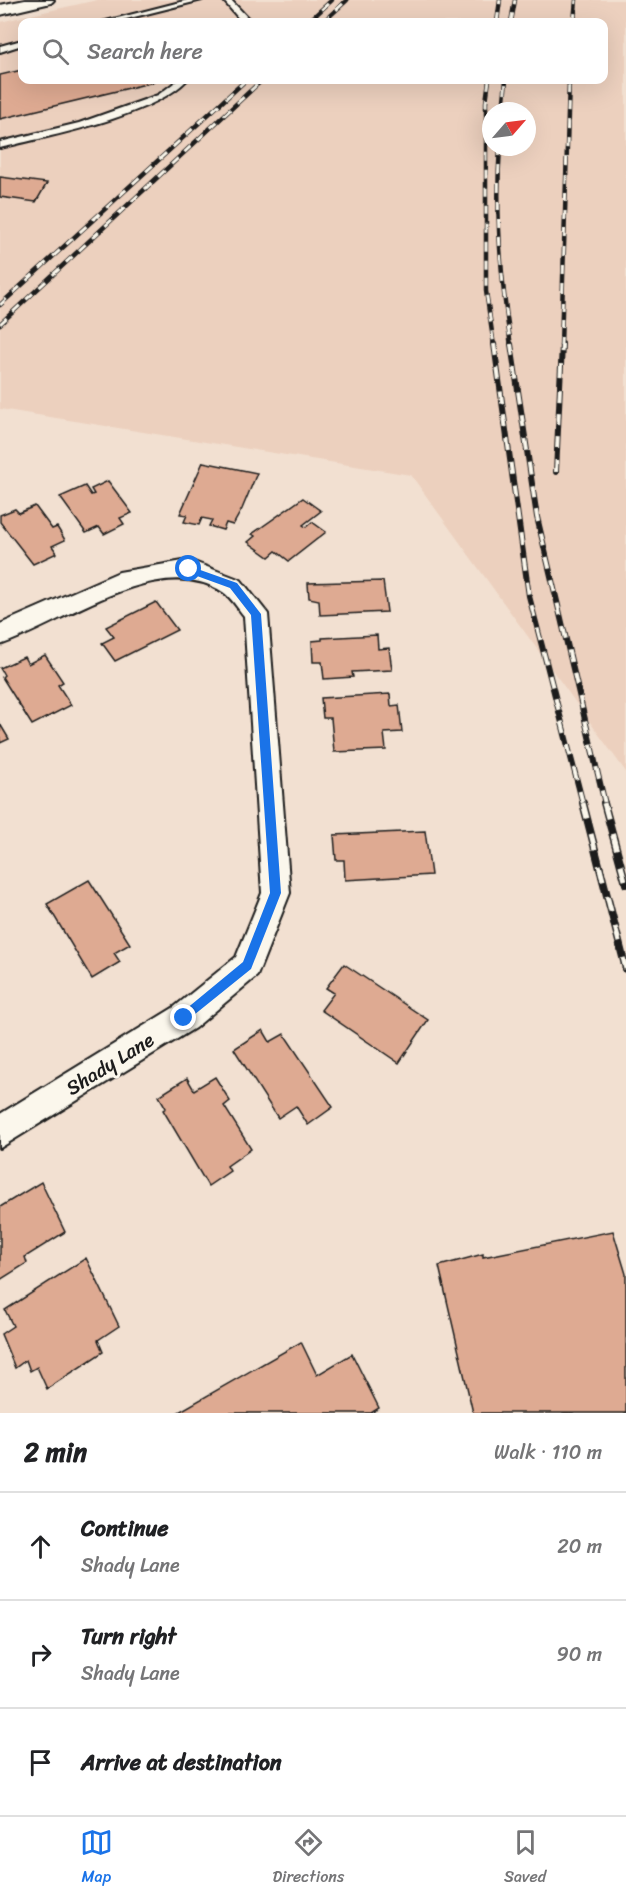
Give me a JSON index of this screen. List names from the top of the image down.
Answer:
{
  "streets": {
    "street": ["Shady Lane"]
  },
  "north": "top right",
  "page": {
    "search": "Search here",
    "heading": ["2 min", "Walk · 110 m"],
    "list": [
      ["Continue", "Shady Lane", "20 m"],
      ["Turn right", "Shady Lane", "90 m"],
      "Arrive at destination"
    ],
    "nav": ["Map", "Directions", "Saved"]
  }
}
